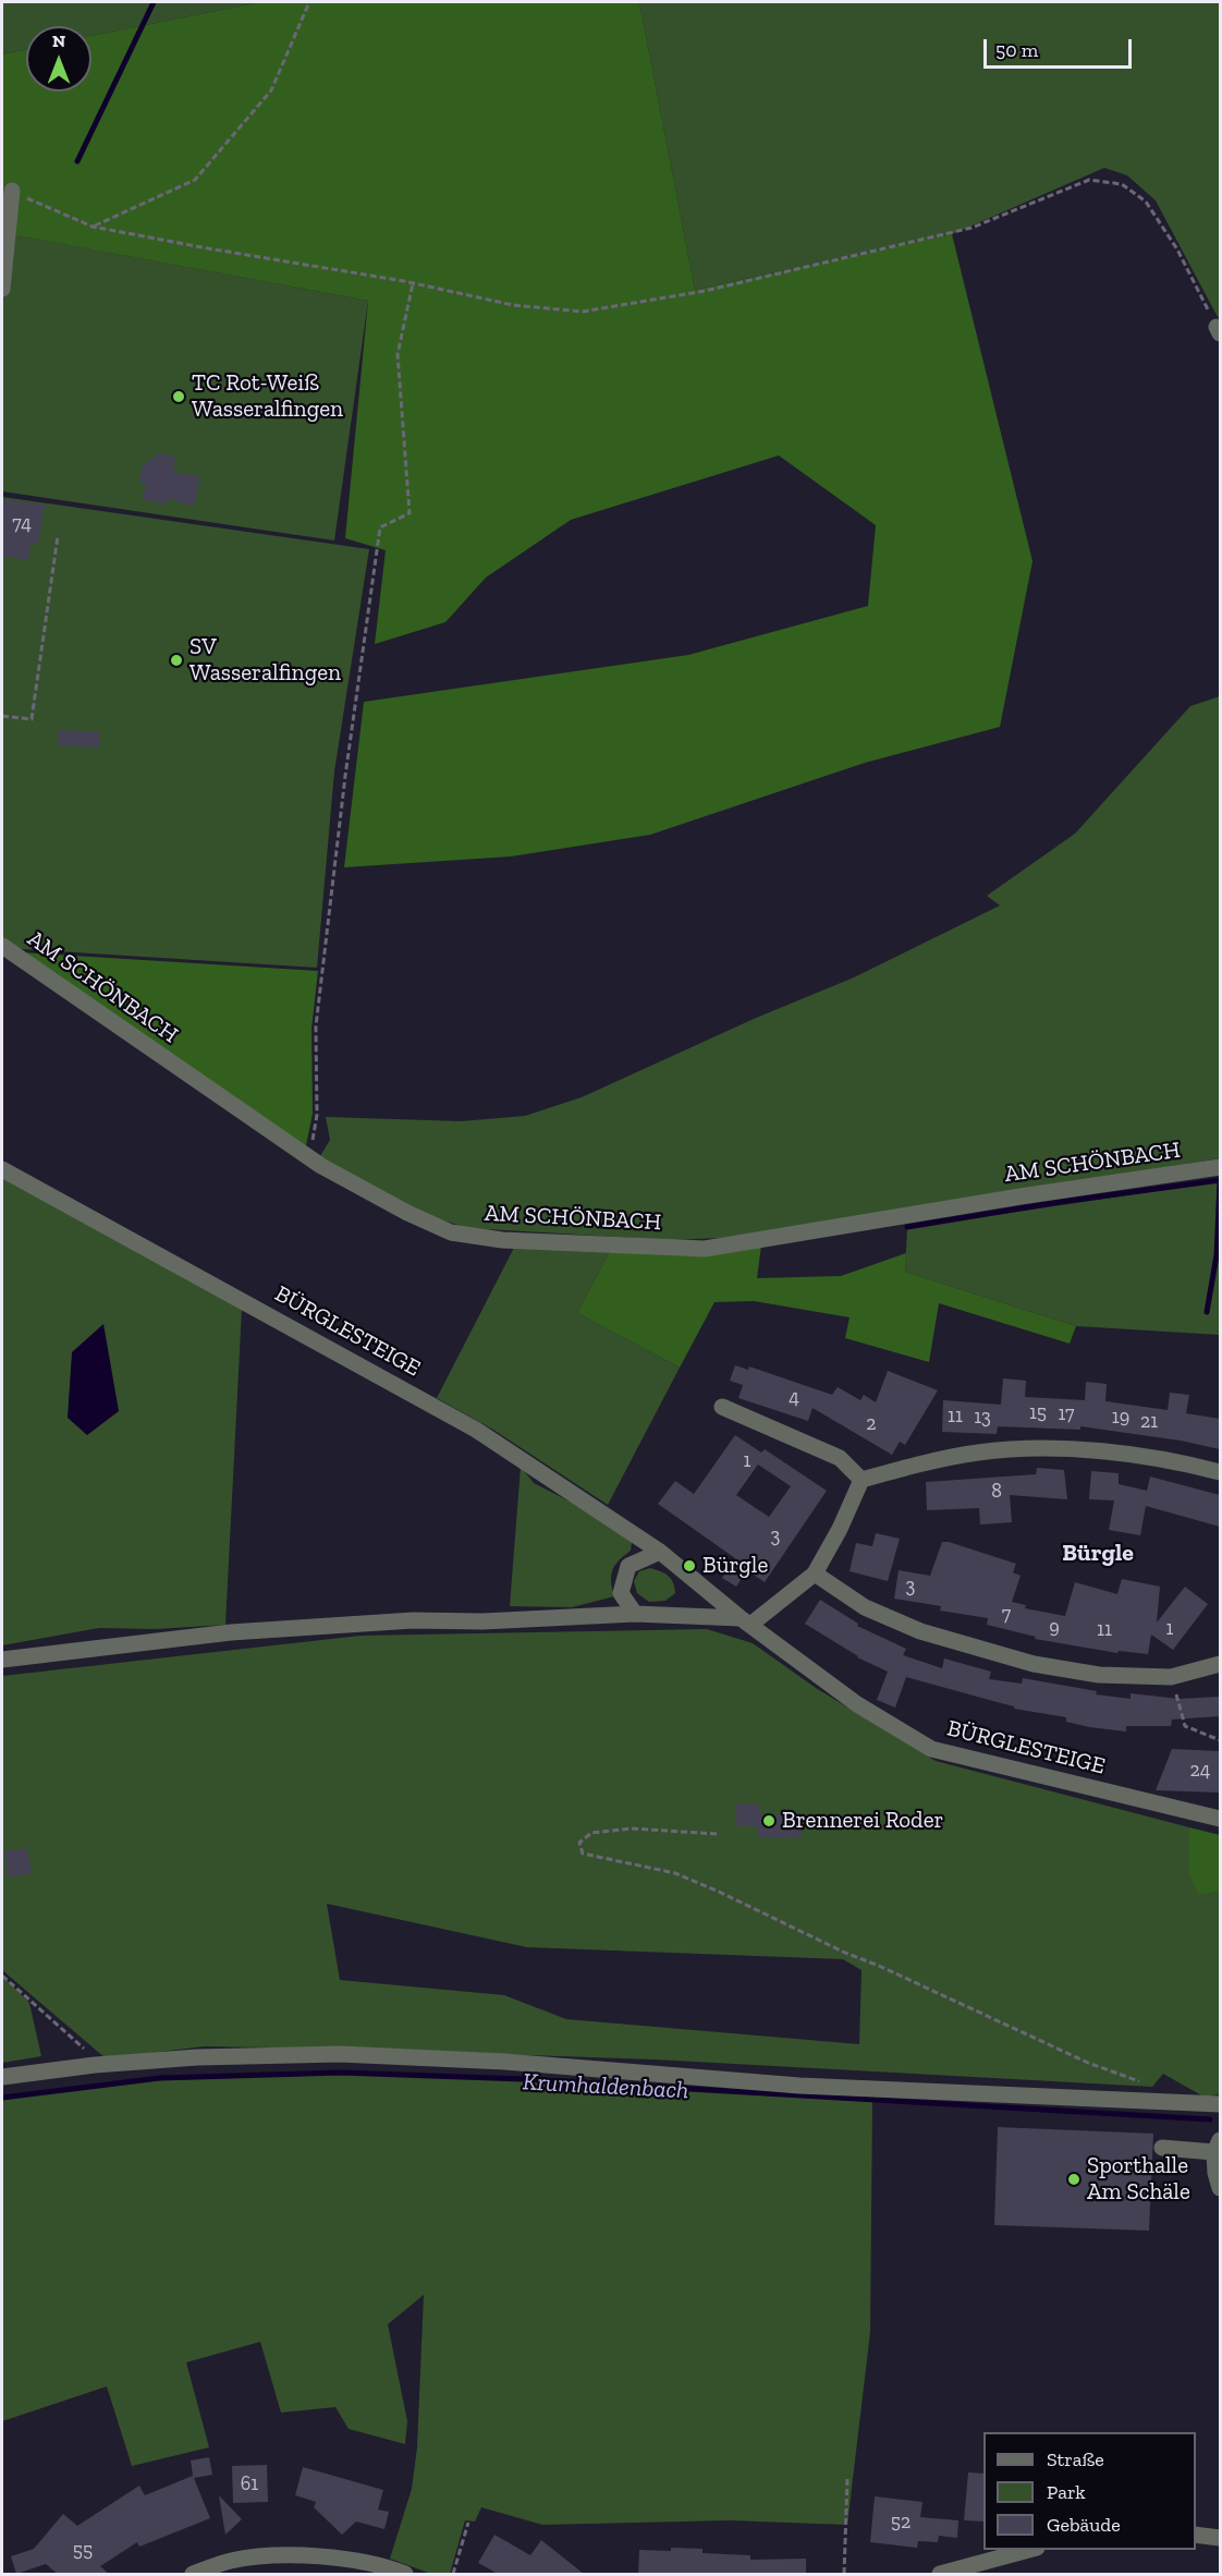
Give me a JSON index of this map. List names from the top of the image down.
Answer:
{
  "streets": {
    "street": ["AM SCHÖNBACH", "BÜRGLESTEIGE"]
  },
  "districts": ["Bürgle"],
  "water": ["Krumhaldenbach"],
  "places": [
    "TC Rot-Weiß Wasseralfingen",
    "SV Wasseralfingen",
    "Bürgle",
    "Brennerei Roder",
    "Sporthalle Am Schäle"
  ],
  "house_numbers": [
    "74",
    "4",
    "15",
    "17",
    "11",
    "13",
    "19",
    "21",
    "2",
    "1",
    "8",
    "3",
    "3",
    "7",
    "9",
    "1",
    "11",
    "24",
    "61",
    "52",
    "55"
  ],
  "legend": ["Straße", "Park", "Gebäude"],
  "scale_bar": "50 m",
  "north": "top"
}
